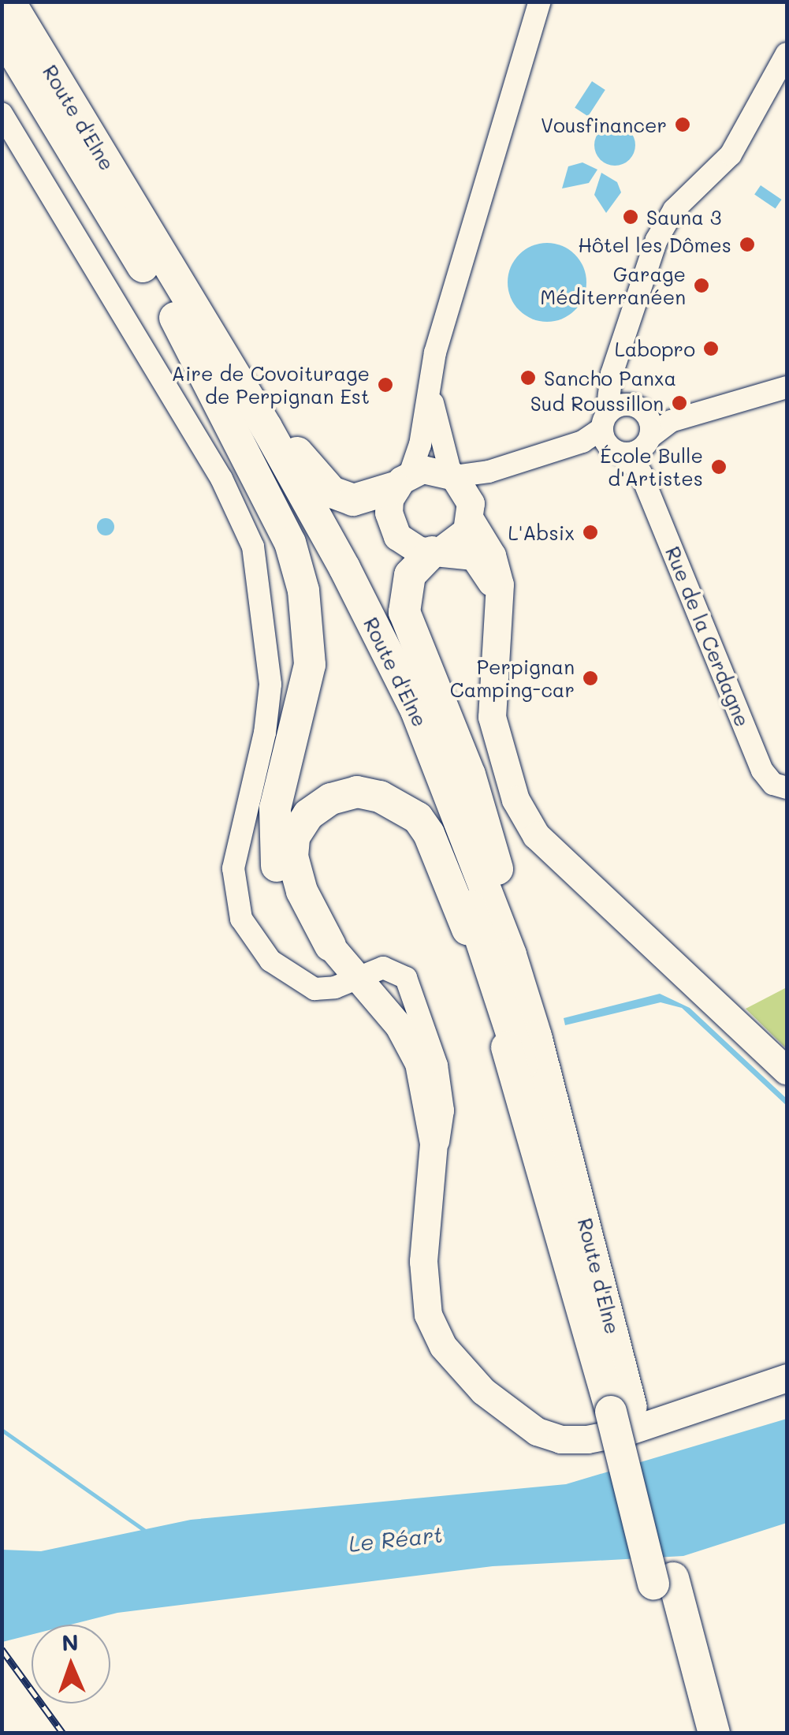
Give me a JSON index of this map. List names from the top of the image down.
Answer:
{
  "streets": {
    "highway": ["Route d'Elne"],
    "street": ["Rue de la Cerdagne"]
  },
  "water": ["Le Réart"],
  "places": [
    "Vousfinancer",
    "Sauna 3",
    "Hôtel les Dômes",
    "Garage Méditerranéen",
    "Labopro",
    "Sancho Panxa",
    "Aire de Covoiturage de Perpignan Est",
    "Sud Roussillon",
    "École Bulle d'Artistes",
    "L'Absix",
    "Perpignan Camping-car"
  ],
  "north": "top"
}
